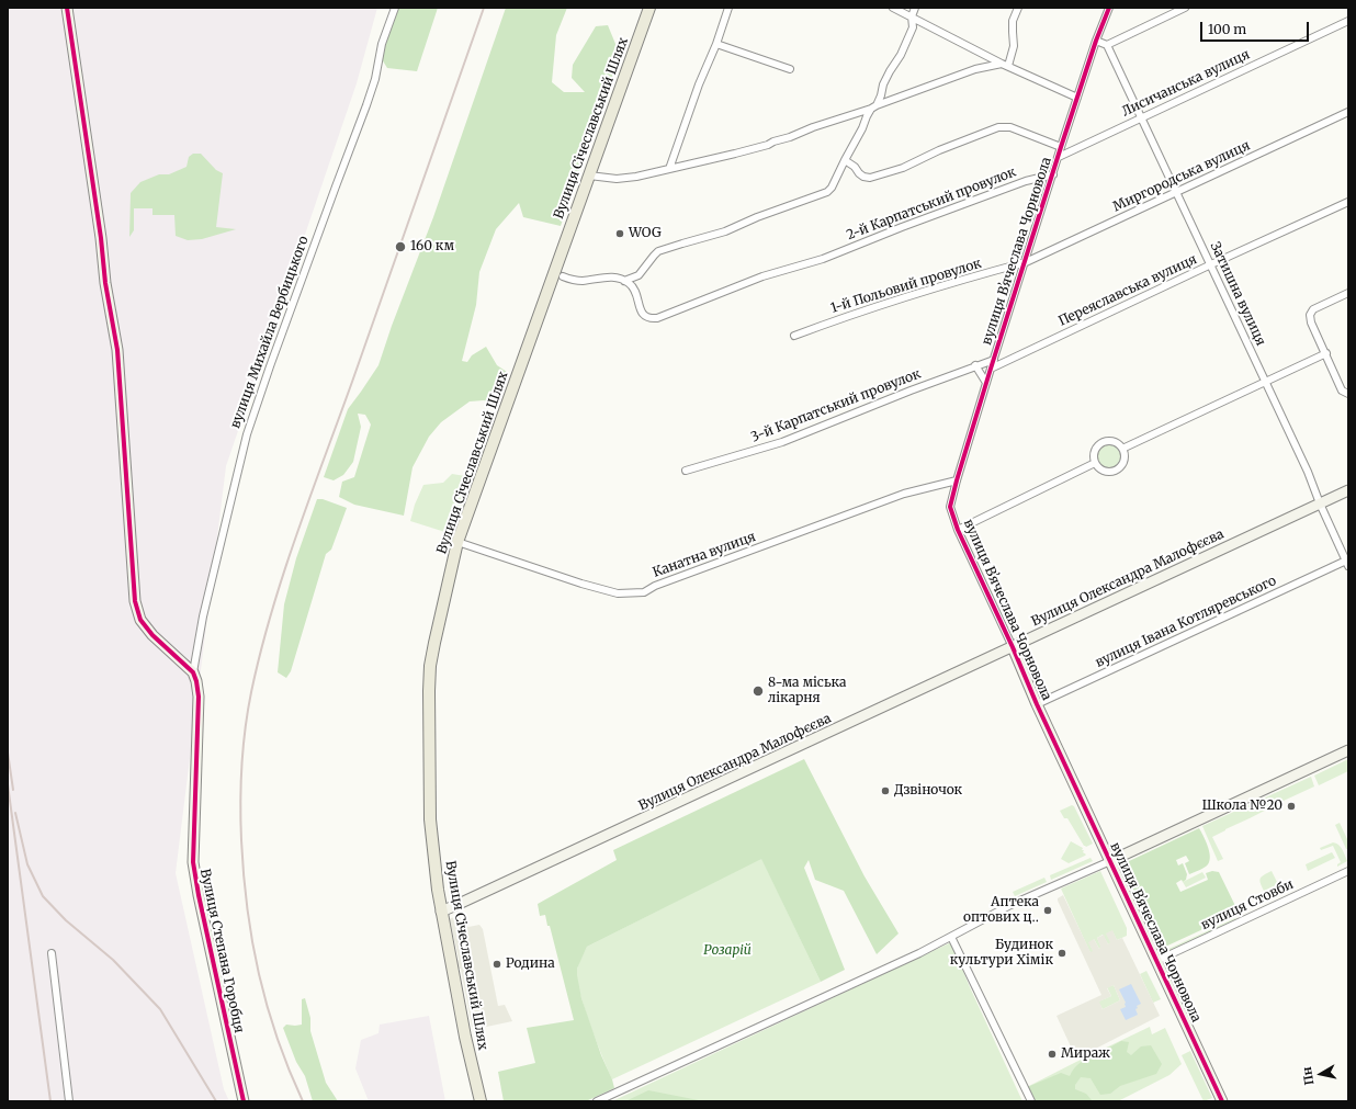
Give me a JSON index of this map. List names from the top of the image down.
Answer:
{
  "streets": {
    "main road": ["Вулиця Січеславський Шлях"],
    "street": [
      "Лисичанська вулиця",
      "Миргородська вулиця",
      "2-й Карпатський провулок",
      "вулиця Вʼячеслава Чорновола",
      "1-й Польовий провулок",
      "Переяславська вулиця",
      "Затишна вулиця",
      "вулиця Михайла Вербицького",
      "3-й Карпатський провулок",
      "Канатна вулиця",
      "Вулиця Олександра Малофєєва",
      "вулиця Івана Котляревського",
      "вулиця Стовби",
      "Вулиця Степана Горобця"
    ]
  },
  "crossings": [
    ["Лисичанська вулиця", "вулиця Вʼячеслава Чорновола"],
    ["Лисичанська вулиця", "Затишна вулиця"],
    ["Вулиця Січеславський Шлях", "Канатна вулиця"],
    ["Вулиця Січеславський Шлях", "Вулиця Олександра Малофєєва"],
    ["Миргородська вулиця", "вулиця Вʼячеслава Чорновола"],
    ["Миргородська вулиця", "1-й Польовий провулок"],
    ["Миргородська вулиця", "Затишна вулиця"],
    ["2-й Карпатський провулок", "вулиця Вʼячеслава Чорновола"],
    ["вулиця Вʼячеслава Чорновола", "1-й Польовий провулок"],
    ["вулиця Вʼячеслава Чорновола", "Переяславська вулиця"],
    ["вулиця Вʼячеслава Чорновола", "3-й Карпатський провулок"],
    ["вулиця Вʼячеслава Чорновола", "Канатна вулиця"],
    ["вулиця Вʼячеслава Чорновола", "Вулиця Олександра Малофєєва"],
    ["вулиця Вʼячеслава Чорновола", "вулиця Івана Котляревського"],
    ["вулиця Вʼячеслава Чорновола", "вулиця Стовби"],
    ["Переяславська вулиця", "Затишна вулиця"],
    ["Затишна вулиця", "Вулиця Олександра Малофєєва"],
    ["Затишна вулиця", "вулиця Івана Котляревського"],
    ["вулиця Михайла Вербицького", "Вулиця Степана Горобця"]
  ],
  "parks": ["Розарій"],
  "places": [
    "WOG",
    "160 км",
    "8-ма міська лікарня",
    "Дзвіночок",
    "Школа №20",
    "Аптека оптових ц‥",
    "Будинок культури Хімік",
    "Родина",
    "Мираж"
  ],
  "scale_bar": "100 m",
  "north": "left"
}
